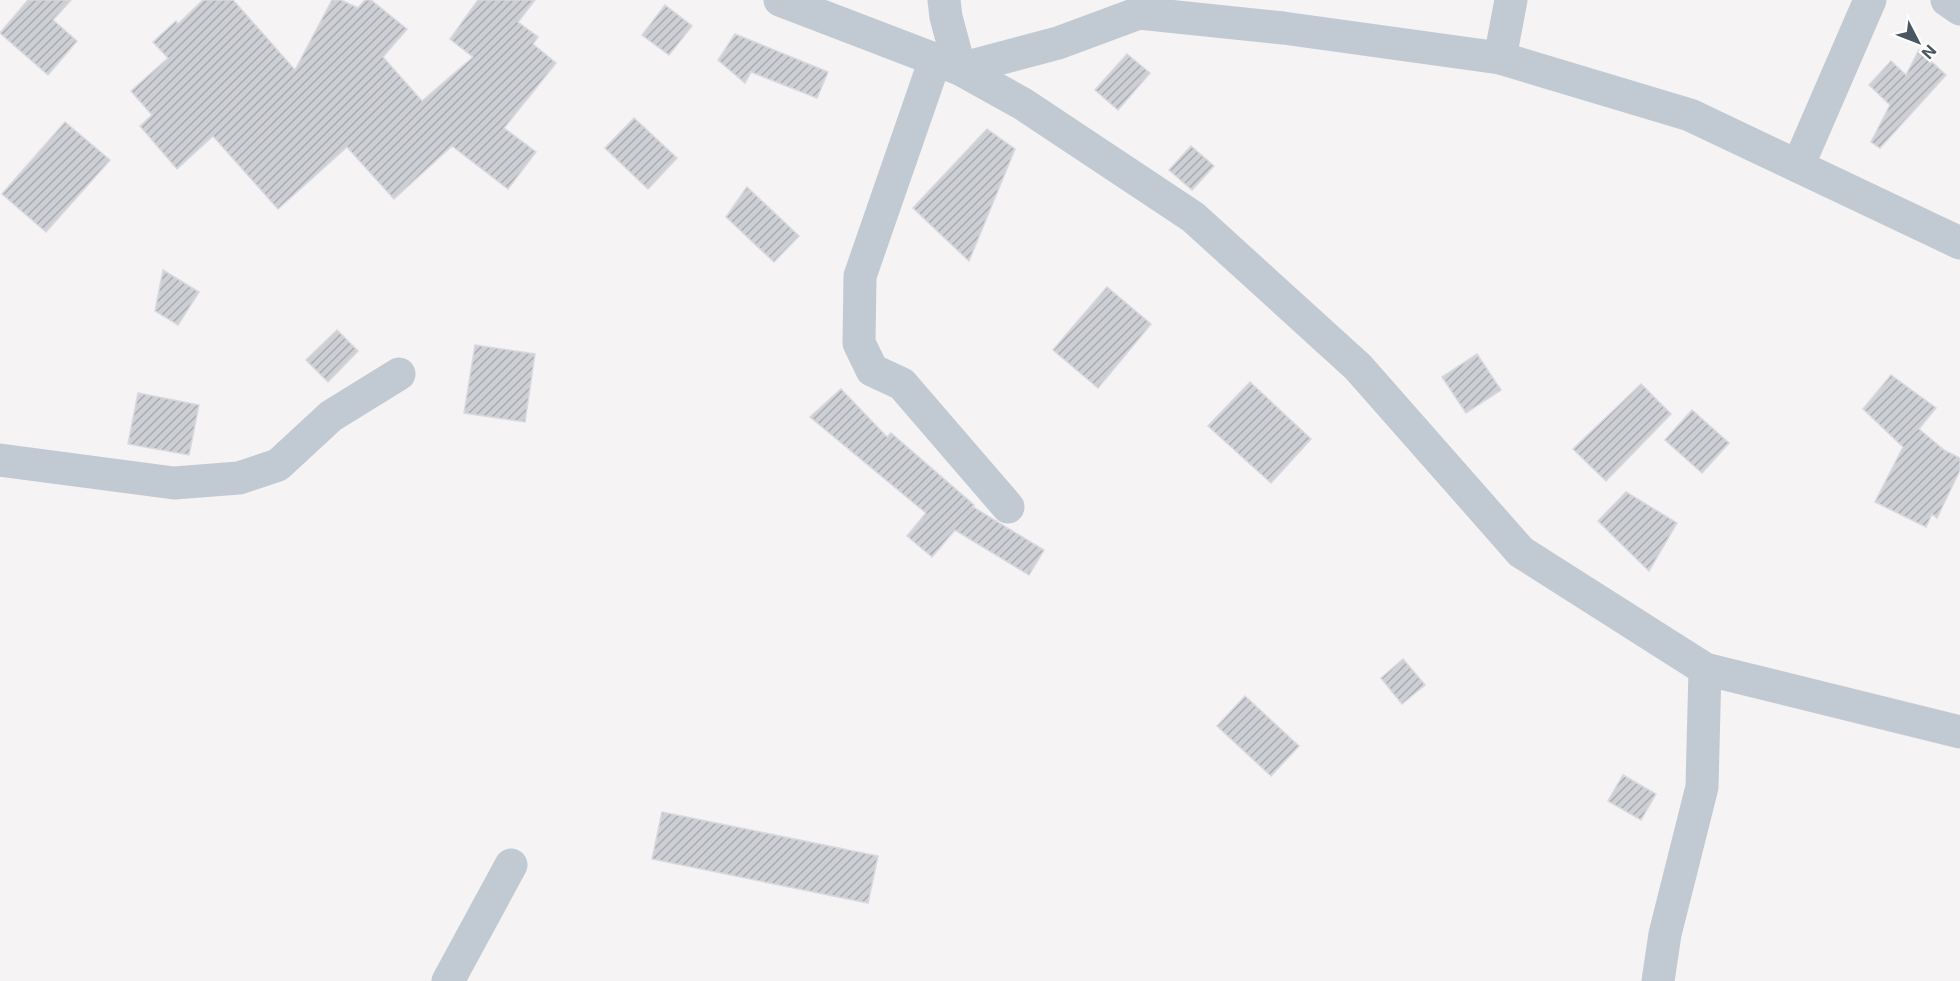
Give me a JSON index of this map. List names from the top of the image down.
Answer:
{
  "north": "bottom right"
}
